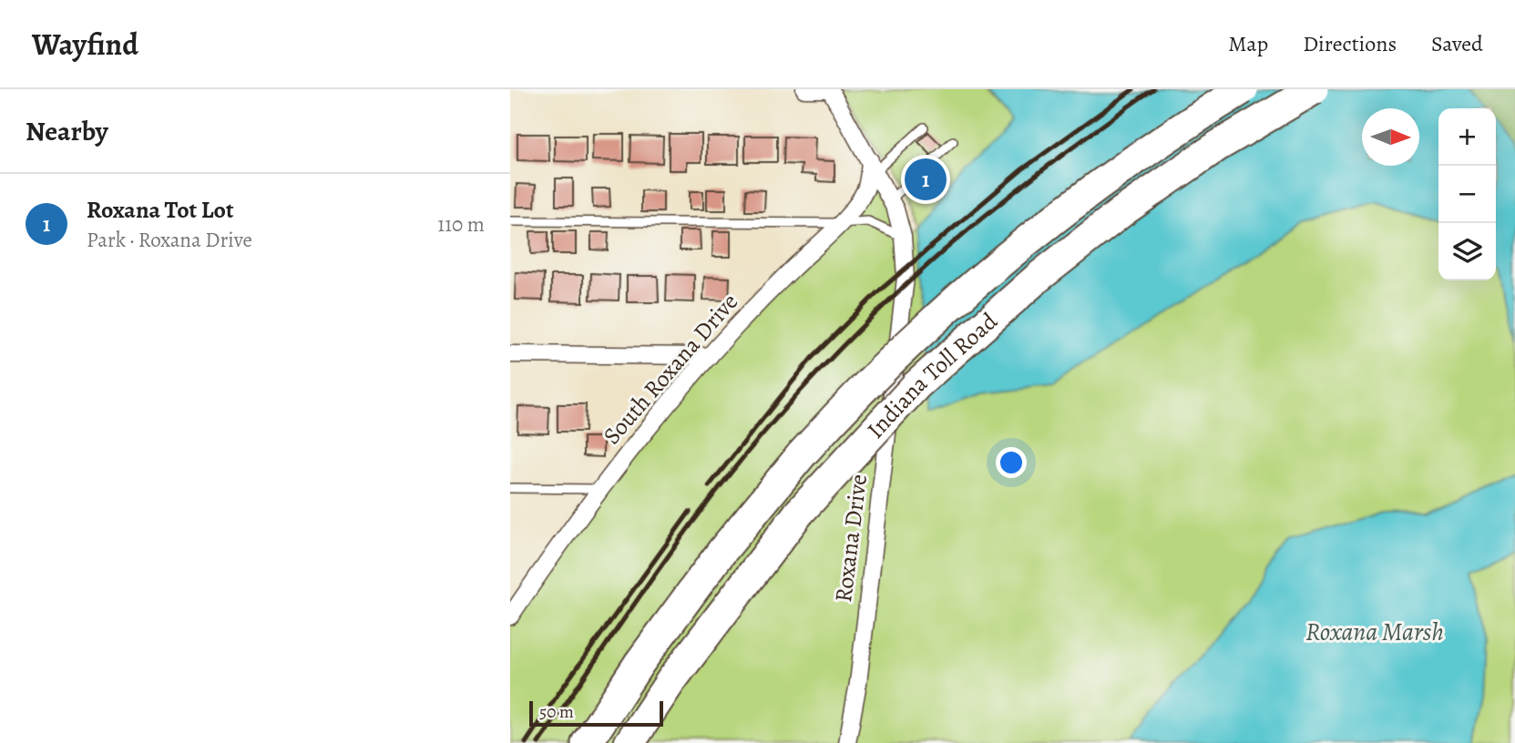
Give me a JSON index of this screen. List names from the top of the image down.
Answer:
{
  "streets": {
    "highway": ["Indiana Toll Road"],
    "street": ["South Roxana Drive", "Roxana Drive"]
  },
  "crossings": [
    ["South Roxana Drive", "Roxana Drive"]
  ],
  "water": ["Roxana Marsh"],
  "scale_bar": "50 m",
  "north": "right",
  "page": {
    "header": "Wayfind",
    "nav": ["Map", "Directions", "Saved"],
    "heading": "Nearby",
    "map_buttons": ["+", "−"],
    "pins": "1",
    "list": [
      {
        "mark": "1",
        "name": "Roxana Tot Lot",
        "note": "Park · Roxana Drive",
        "value": "110 m"
      }
    ],
    "scale": "50 m"
  }
}
